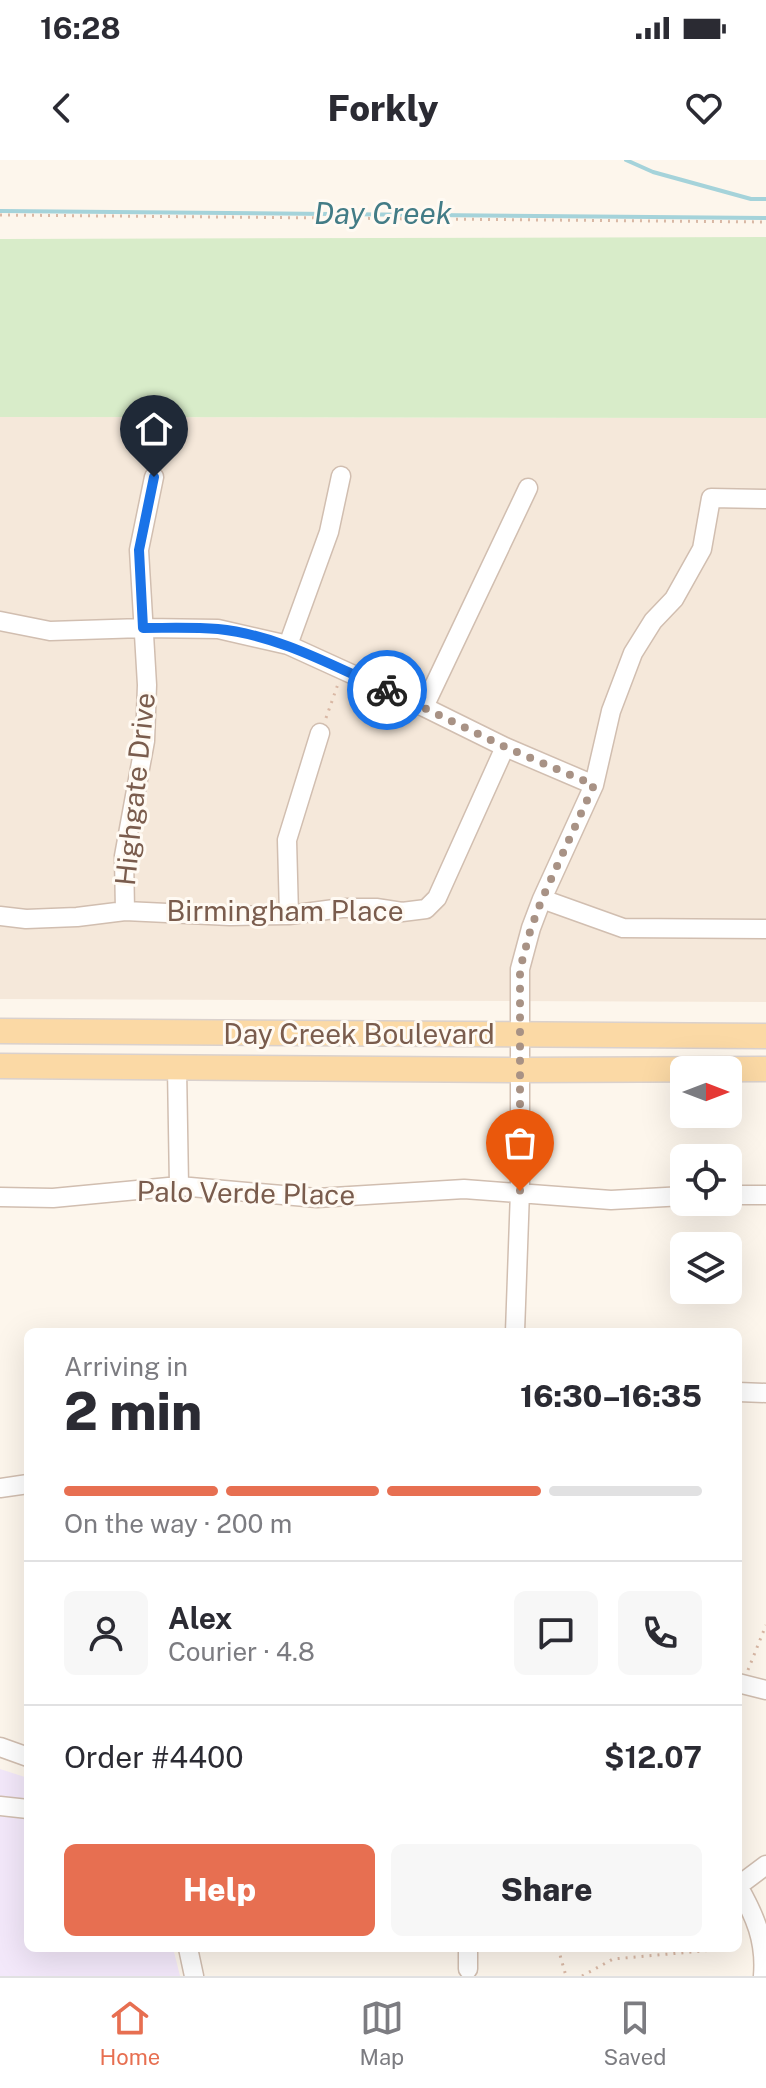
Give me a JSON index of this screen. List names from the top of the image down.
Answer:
{
  "streets": {
    "main road": ["Day Creek Boulevard"],
    "street": ["Highgate Drive", "Birmingham Place", "Palo Verde Place"]
  },
  "crossings": [
    ["Highgate Drive", "Birmingham Place"]
  ],
  "water": ["Day Creek"],
  "north": "right",
  "page": {
    "status": "16:28",
    "header": "Forkly",
    "heading": ["2 min", "Arriving in", "16:30–16:35"],
    "panel": [
      "Alex",
      "Courier · 4.8",
      "Order #4400",
      "$12.07"
    ],
    "bar": "On the way · 200 m",
    "buttons": ["Help", "Share"],
    "tabs": ["Home", "Map", "Saved"]
  }
}
